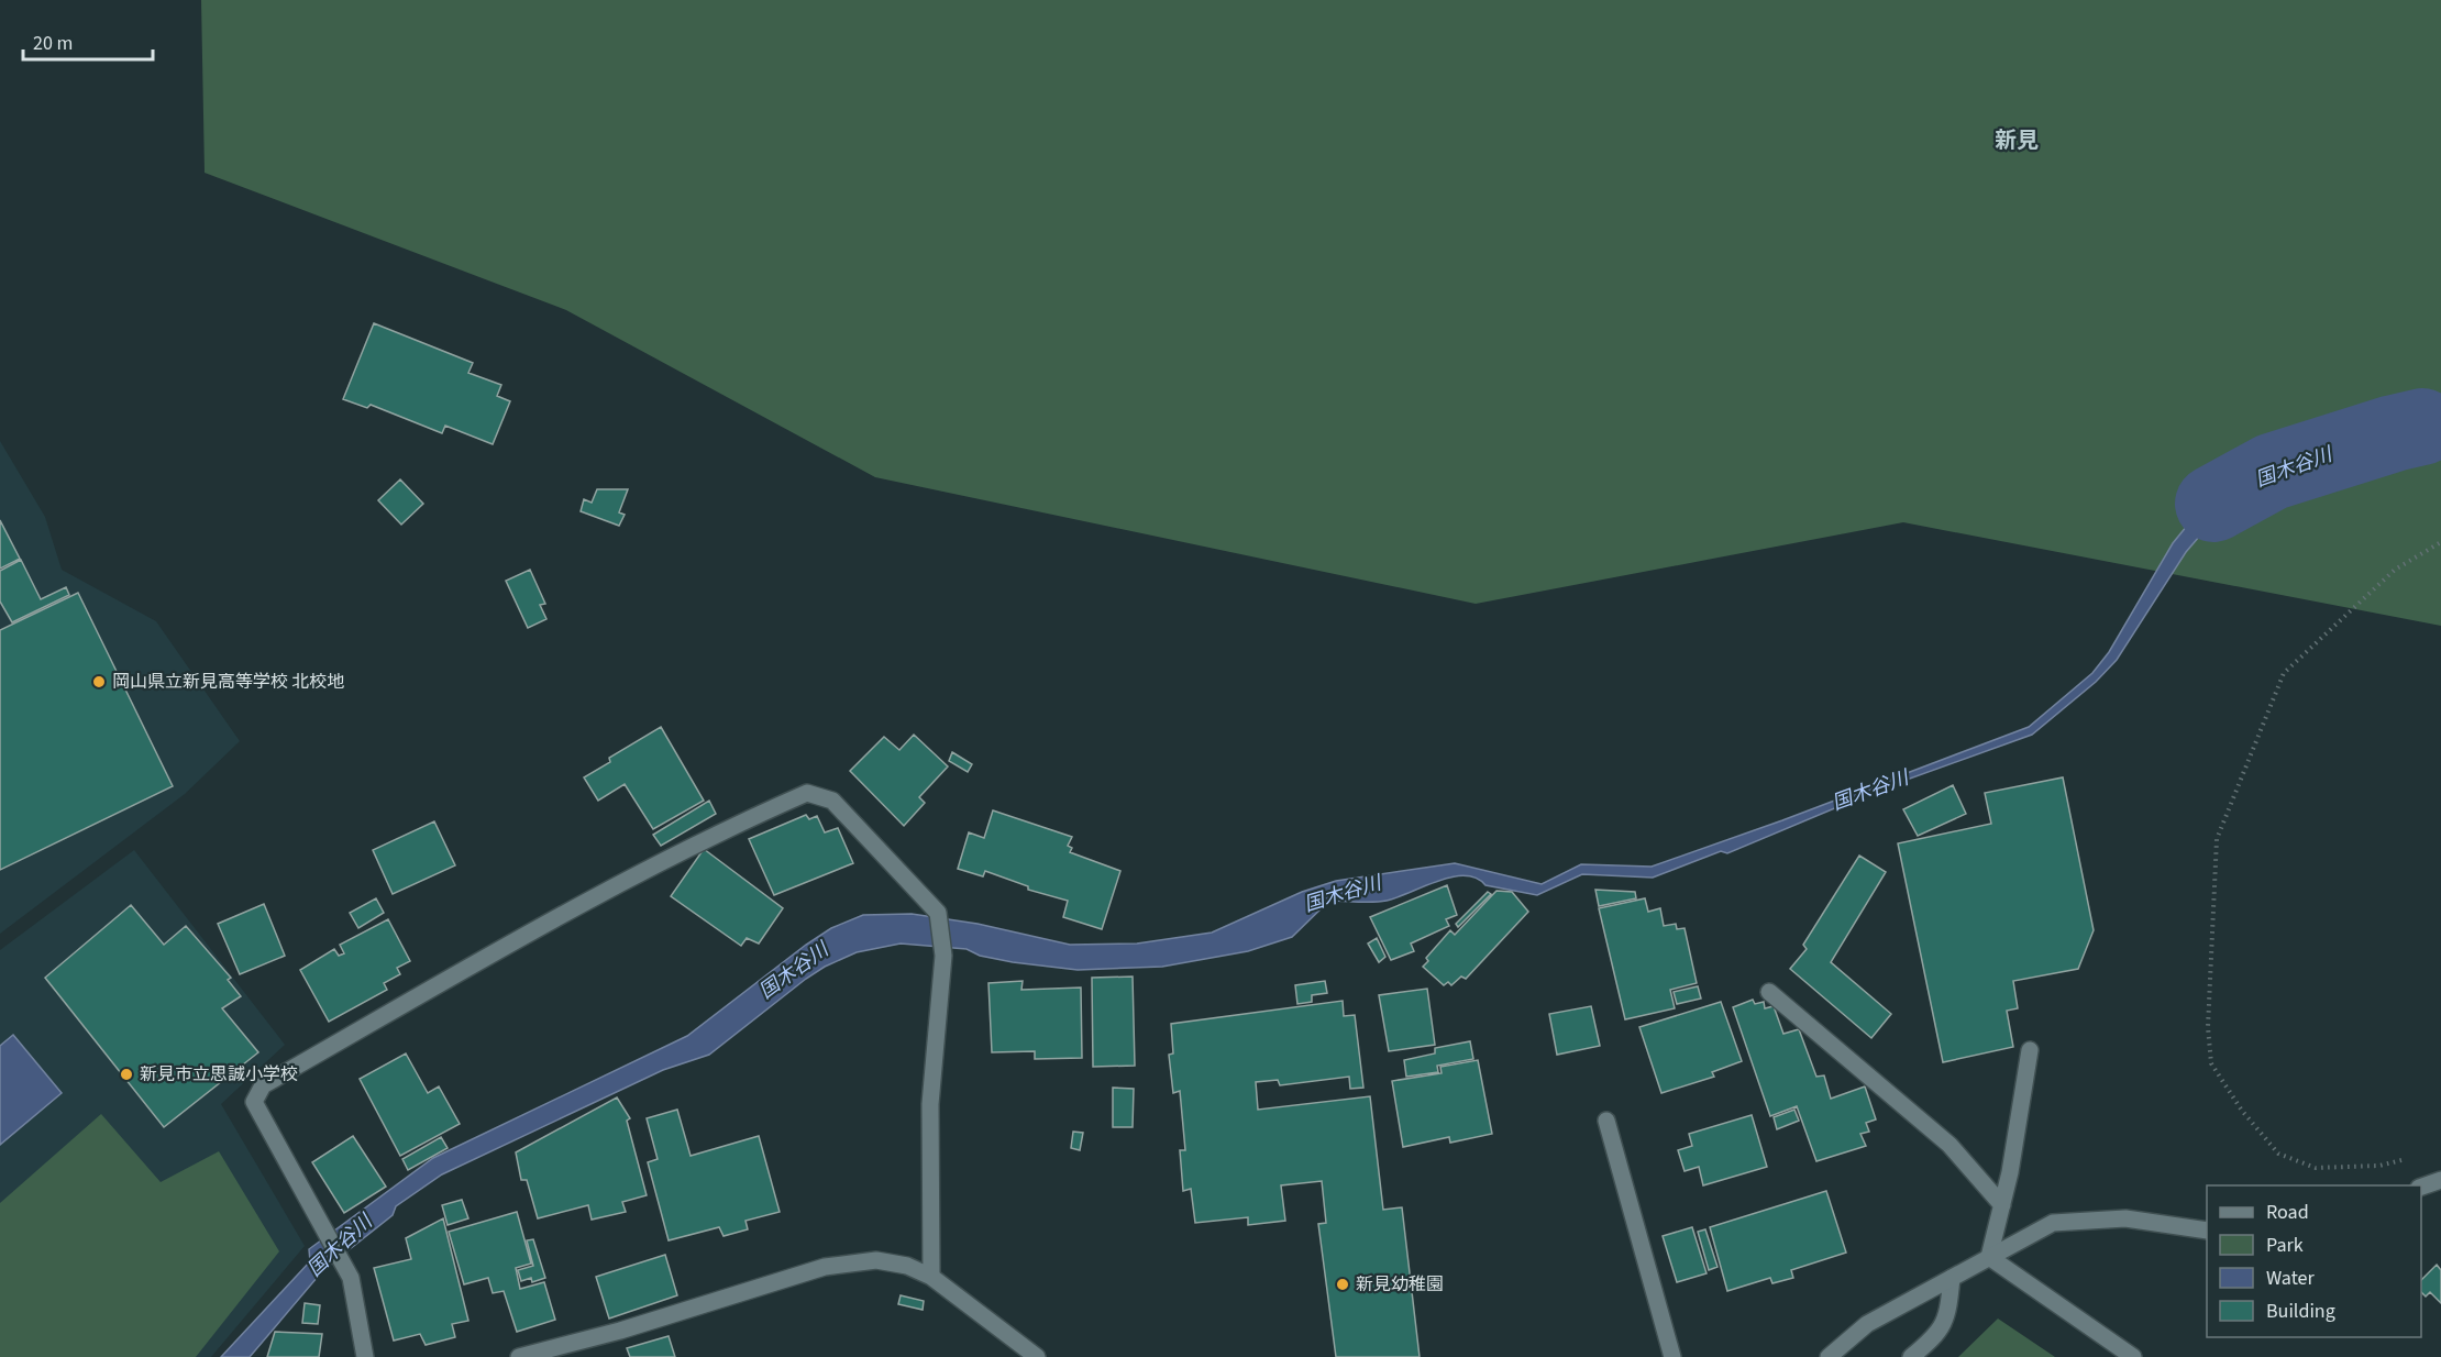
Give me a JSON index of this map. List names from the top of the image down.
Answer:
{
  "districts": ["新見"],
  "water": ["国木谷川"],
  "places": ["岡山県立新見高等学校 北校地", "新見市立思誠小学校", "新見幼稚園"],
  "legend": [
    "Road",
    "Park",
    "Water",
    "Building"
  ],
  "scale_bar": "20 m"
}
